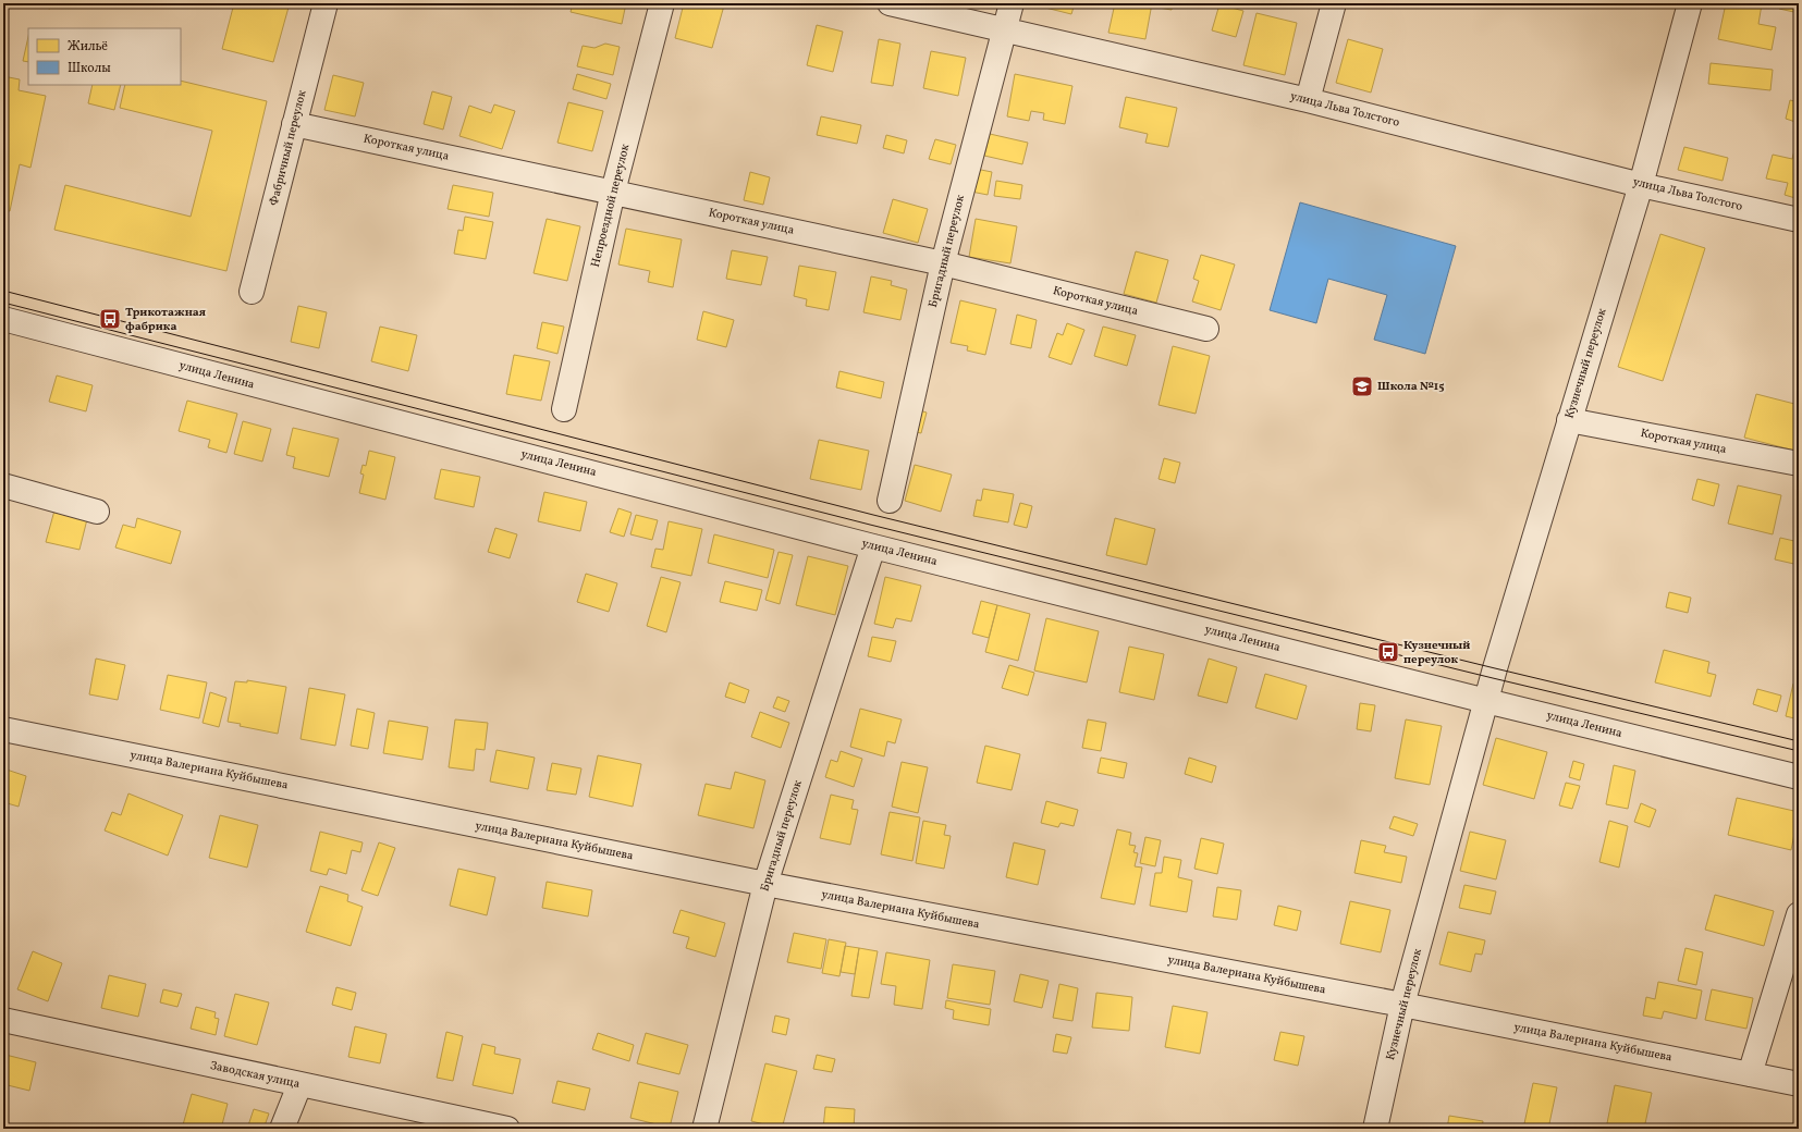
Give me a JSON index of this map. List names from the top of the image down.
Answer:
{
  "streets": {
    "street": [
      "улица Льва Толстого",
      "Фабричный переулок",
      "Короткая улица",
      "Непроездной переулок",
      "Бригадный переулок",
      "Кузнечный переулок",
      "улица Ленина",
      "улица Валериана Куйбышева",
      "Заводская улица"
    ]
  },
  "crossings": [
    ["улица Льва Толстого", "Бригадный переулок"],
    ["улица Льва Толстого", "Кузнечный переулок"],
    ["Фабричный переулок", "Короткая улица"],
    ["Короткая улица", "Непроездной переулок"],
    ["Короткая улица", "Бригадный переулок"],
    ["Короткая улица", "Кузнечный переулок"],
    ["Бригадный переулок", "улица Ленина"],
    ["Бригадный переулок", "улица Валериана Куйбышева"],
    ["Кузнечный переулок", "улица Ленина"],
    ["Кузнечный переулок", "улица Валериана Куйбышева"]
  ],
  "places": {
    "bus stop": ["Трикотажная фабрика", "Кузнечный переулок"],
    "school or university": ["Школа №15"]
  },
  "legend": ["Жильё", "Школы"]
}
